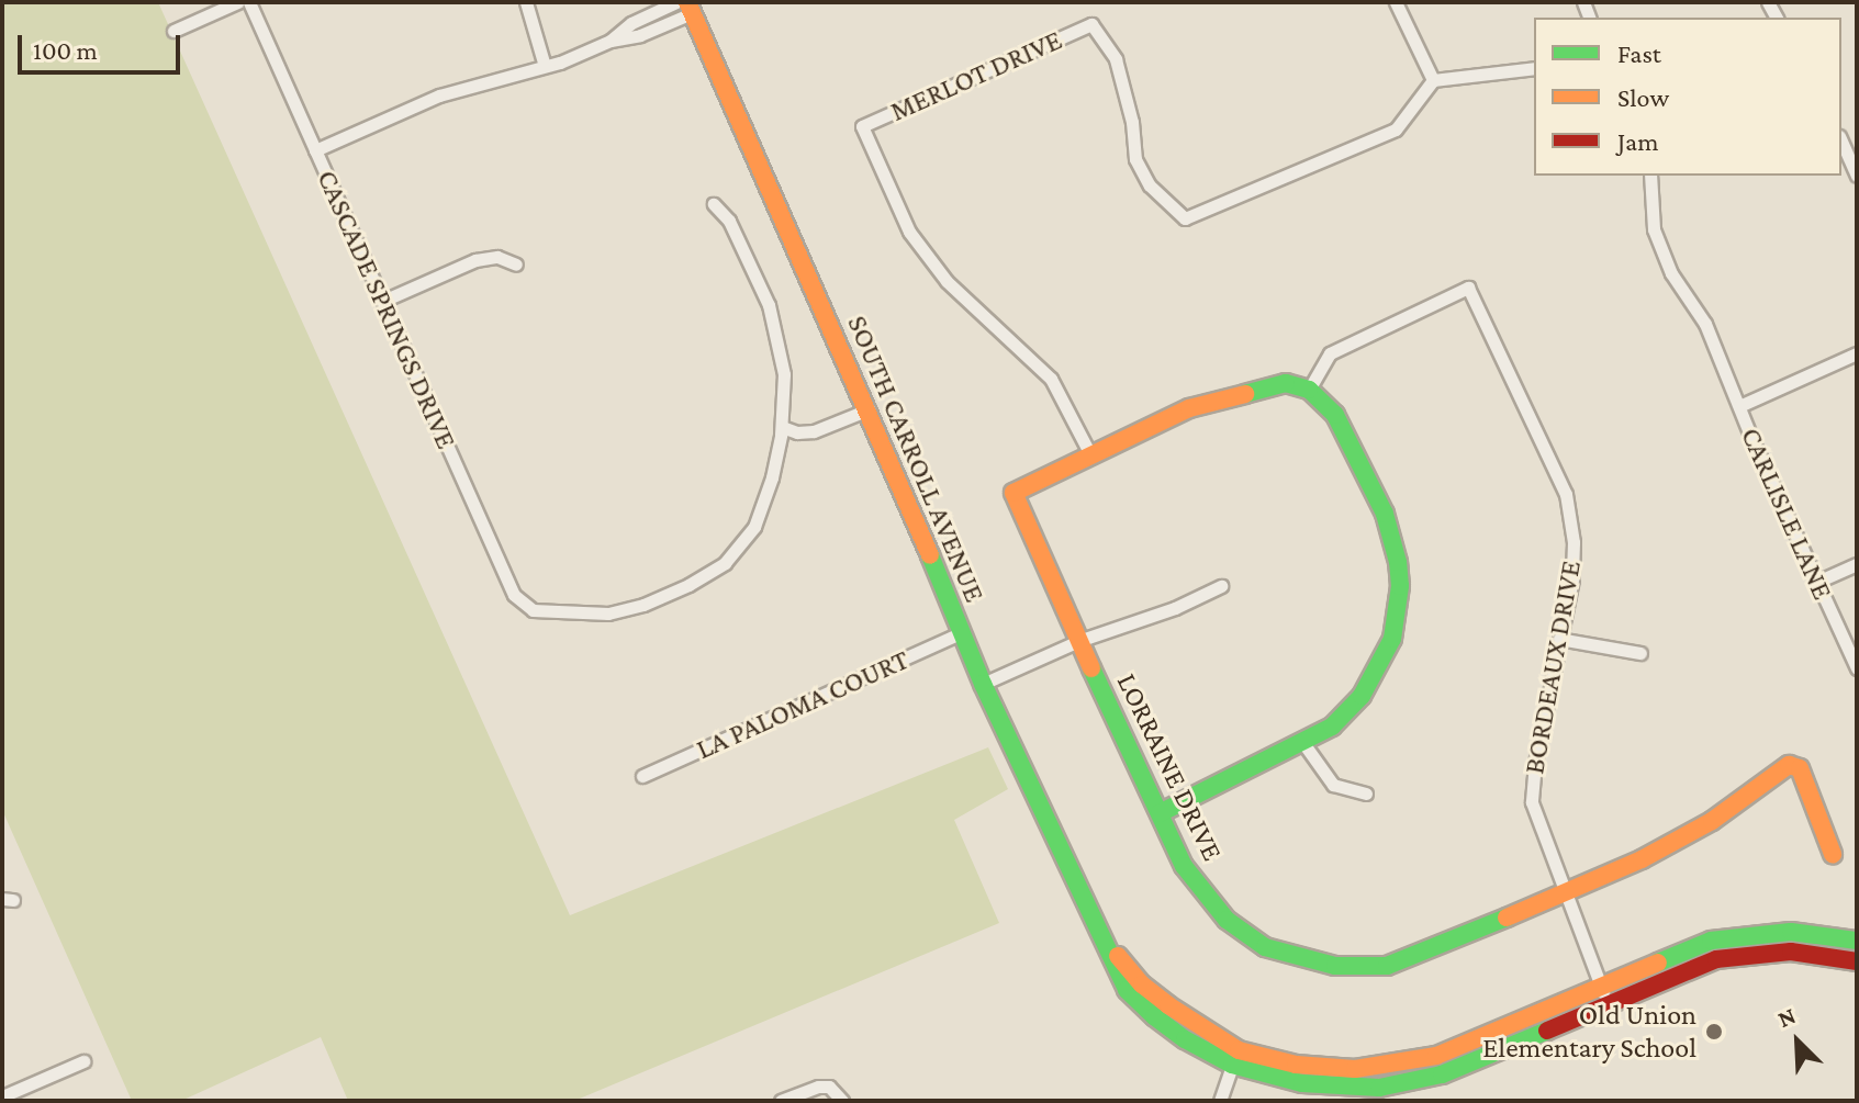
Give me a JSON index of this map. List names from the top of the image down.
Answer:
{
  "streets": {
    "main road": ["SOUTH CARROLL AVENUE", "LORRAINE DRIVE"],
    "street": [
      "MERLOT DRIVE",
      "CASCADE SPRINGS DRIVE",
      "CARLISLE LANE",
      "BORDEAUX DRIVE",
      "LA PALOMA COURT"
    ]
  },
  "crossings": [
    ["MERLOT DRIVE", "LORRAINE DRIVE"],
    ["SOUTH CARROLL AVENUE", "BORDEAUX DRIVE"],
    ["SOUTH CARROLL AVENUE", "LA PALOMA COURT"],
    ["BORDEAUX DRIVE", "LORRAINE DRIVE"]
  ],
  "places": ["Old Union Elementary School"],
  "legend": ["Fast", "Slow", "Jam"],
  "scale_bar": "100 m",
  "north": "top left"
}
